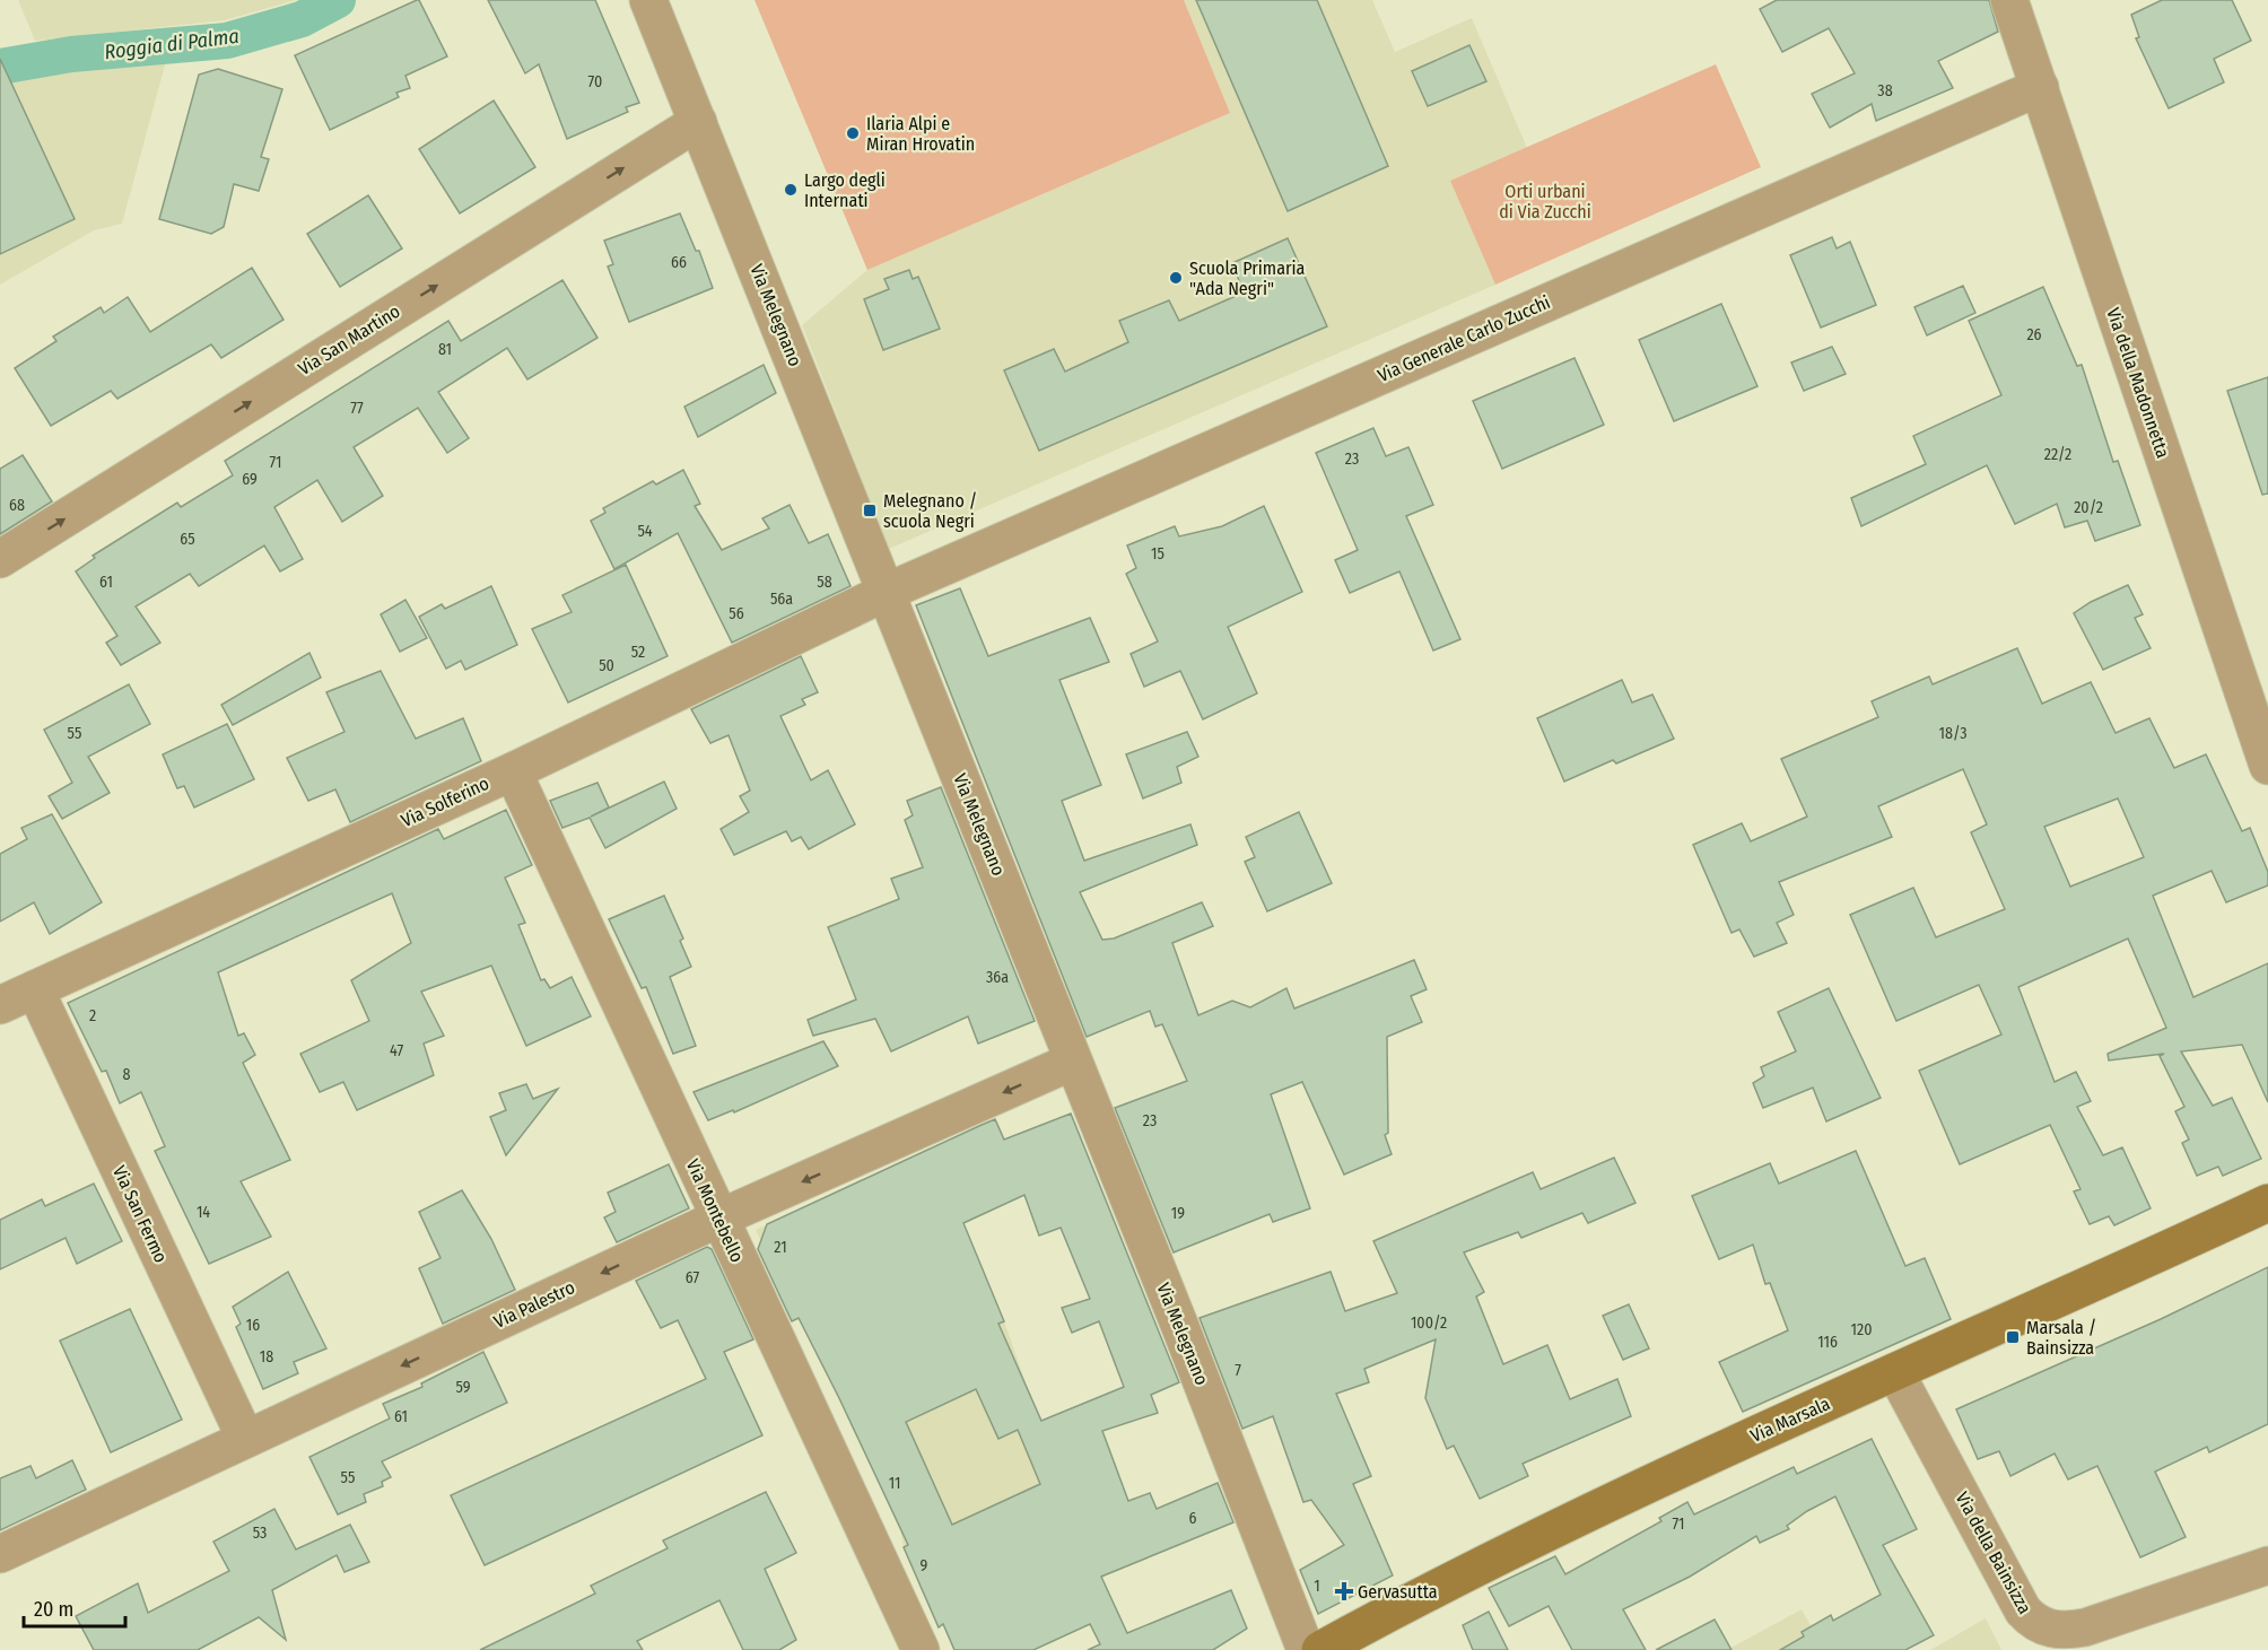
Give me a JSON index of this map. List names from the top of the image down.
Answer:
{
  "streets": {
    "street": [
      "Via Melegnano",
      "Via Generale Carlo Zucchi",
      "Via San Martino",
      "Via della Madonnetta",
      "Via Solferino",
      "Via Montebello",
      "Via San Fermo",
      "Via Palestro",
      "Via Marsala",
      "Via della Bainsizza"
    ]
  },
  "crossings": [
    ["Via Melegnano", "Via Generale Carlo Zucchi"],
    ["Via Melegnano", "Via San Martino"],
    ["Via Melegnano", "Via Solferino"],
    ["Via Melegnano", "Via Palestro"],
    ["Via Generale Carlo Zucchi", "Via della Madonnetta"],
    ["Via Generale Carlo Zucchi", "Via Solferino"],
    ["Via Solferino", "Via Montebello"],
    ["Via Solferino", "Via San Fermo"],
    ["Via Montebello", "Via Palestro"],
    ["Via San Fermo", "Via Palestro"],
    ["Via Marsala", "Via della Bainsizza"]
  ],
  "one_way": ["Via San Martino", "Via Palestro"],
  "water": ["Roggia di Palma"],
  "parks": ["Orti urbani di Via Zucchi"],
  "places": {
    "other": ["Ilaria Alpi e Miran Hrovatin", "Largo degli Internati", "Scuola Primaria \"Ada Negri\""],
    "transit": ["Melegnano / scuola Negri", "Marsala / Bainsizza"],
    "health": ["Gervasutta"]
  },
  "house_numbers": [
    "70",
    "38",
    "66",
    "26",
    "81",
    "77",
    "22/2",
    "23",
    "71",
    "69",
    "68",
    "20/2",
    "54",
    "65",
    "15",
    "61",
    "58",
    "56a",
    "56",
    "52",
    "50",
    "55",
    "18/3",
    "36a",
    "2",
    "47",
    "8",
    "23",
    "14",
    "19",
    "21",
    "67",
    "100/2",
    "16",
    "120",
    "116",
    "18",
    "7",
    "59",
    "61",
    "55",
    "11",
    "6",
    "71",
    "53",
    "9",
    "1"
  ],
  "scale_bar": "20 m"
}
